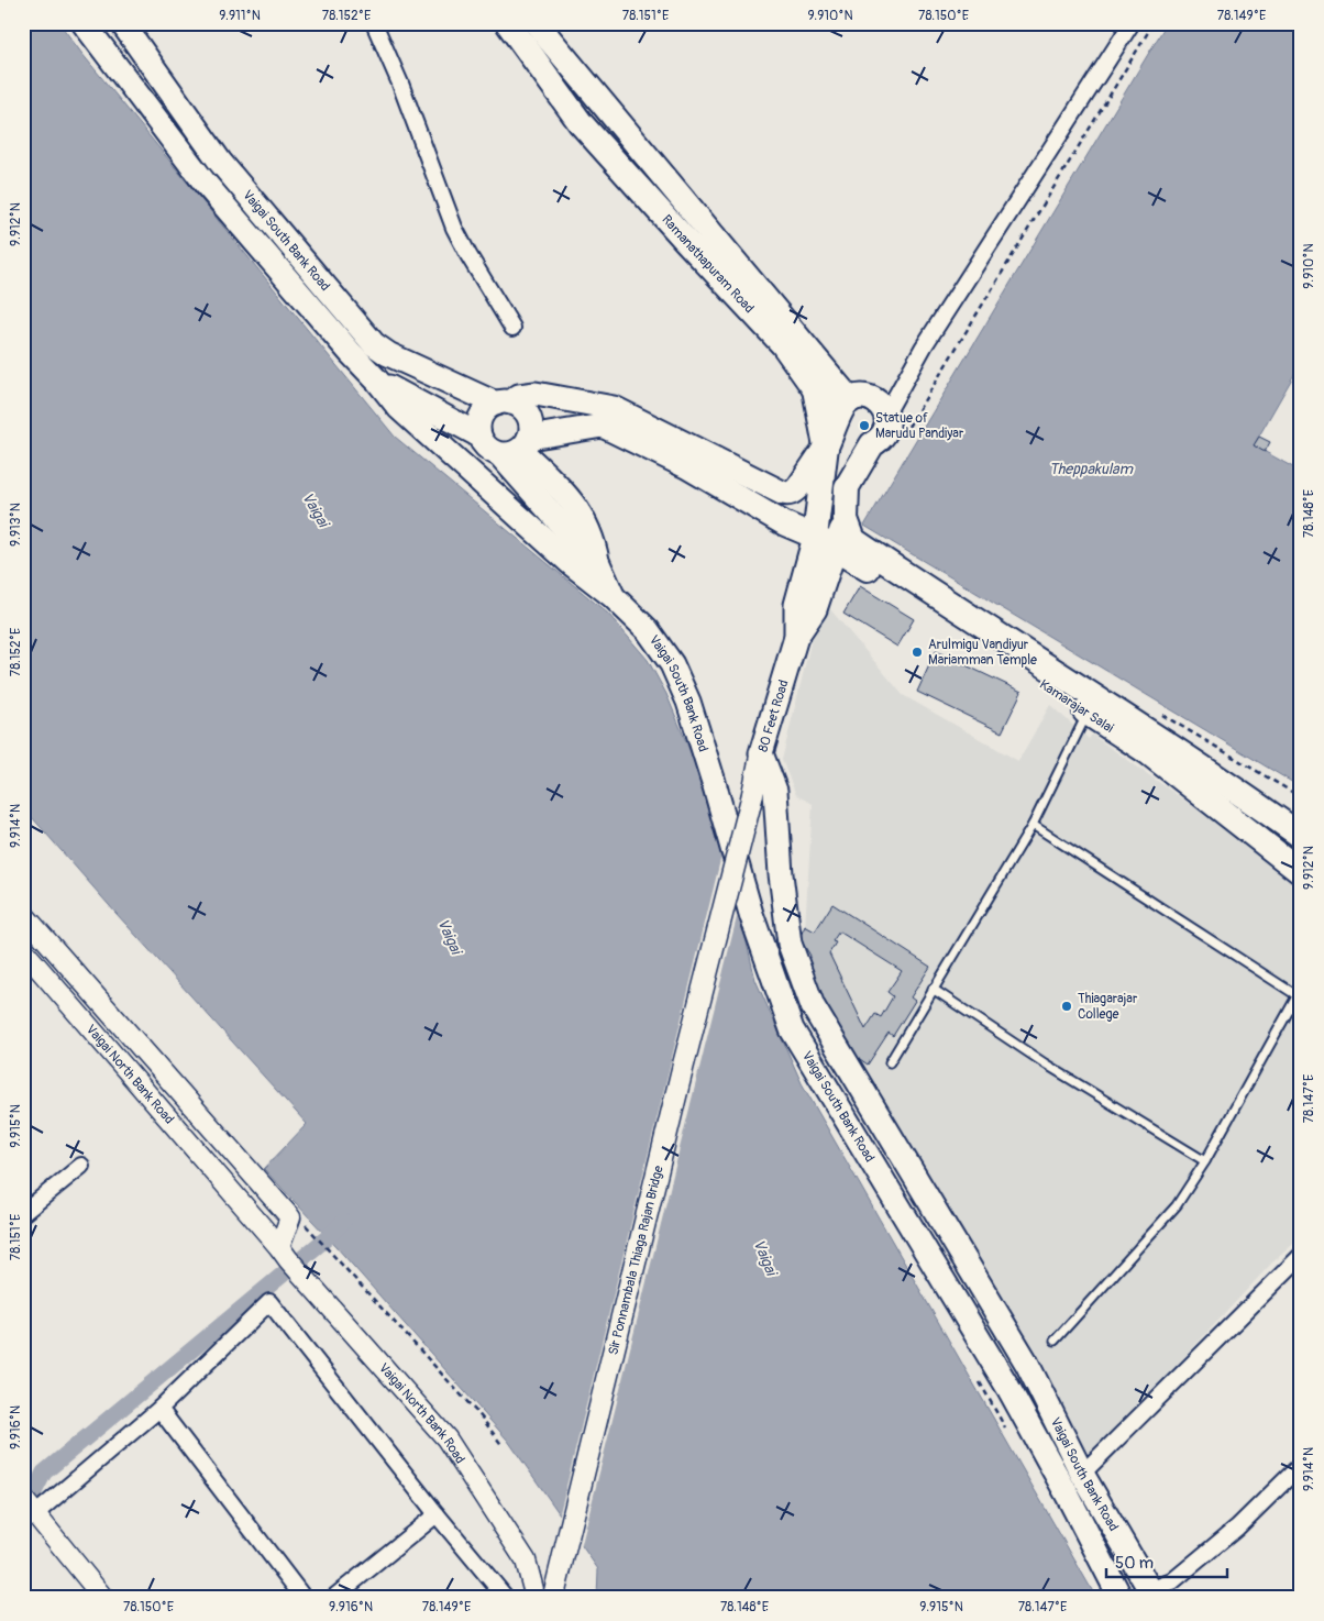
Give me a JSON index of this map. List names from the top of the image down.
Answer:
{
  "streets": {
    "highway": ["Ramanathapuram Road", "Kamarajar Salai"],
    "main road": ["Vaigai South Bank Road", "80 Feet Road", "Sir Ponnambala Thiaga Rajan Bridge"],
    "street": ["Vaigai North Bank Road"]
  },
  "crossings": [
    ["Vaigai South Bank Road", "80 Feet Road"],
    ["Ramanathapuram Road", "Kamarajar Salai"],
    ["Ramanathapuram Road", "80 Feet Road"],
    ["Kamarajar Salai", "80 Feet Road"],
    ["80 Feet Road", "Sir Ponnambala Thiaga Rajan Bridge"]
  ],
  "water": ["Theppakulam", "Vaigai"],
  "places": ["Statue of Marudu Pandiyar", "Arulmigu Vandiyur Mariamman Temple", "Thiagarajar College"],
  "scale_bar": "50 m",
  "coordinates": [
    "9.911°N",
    "78.152°E",
    "78.151°E",
    "9.910°N",
    "78.150°E",
    "78.149°E",
    "9.912°N",
    "78.148°E",
    "9.913°N",
    "9.914°N",
    "78.147°E",
    "9.915°N",
    "9.916°N"
  ]
}
